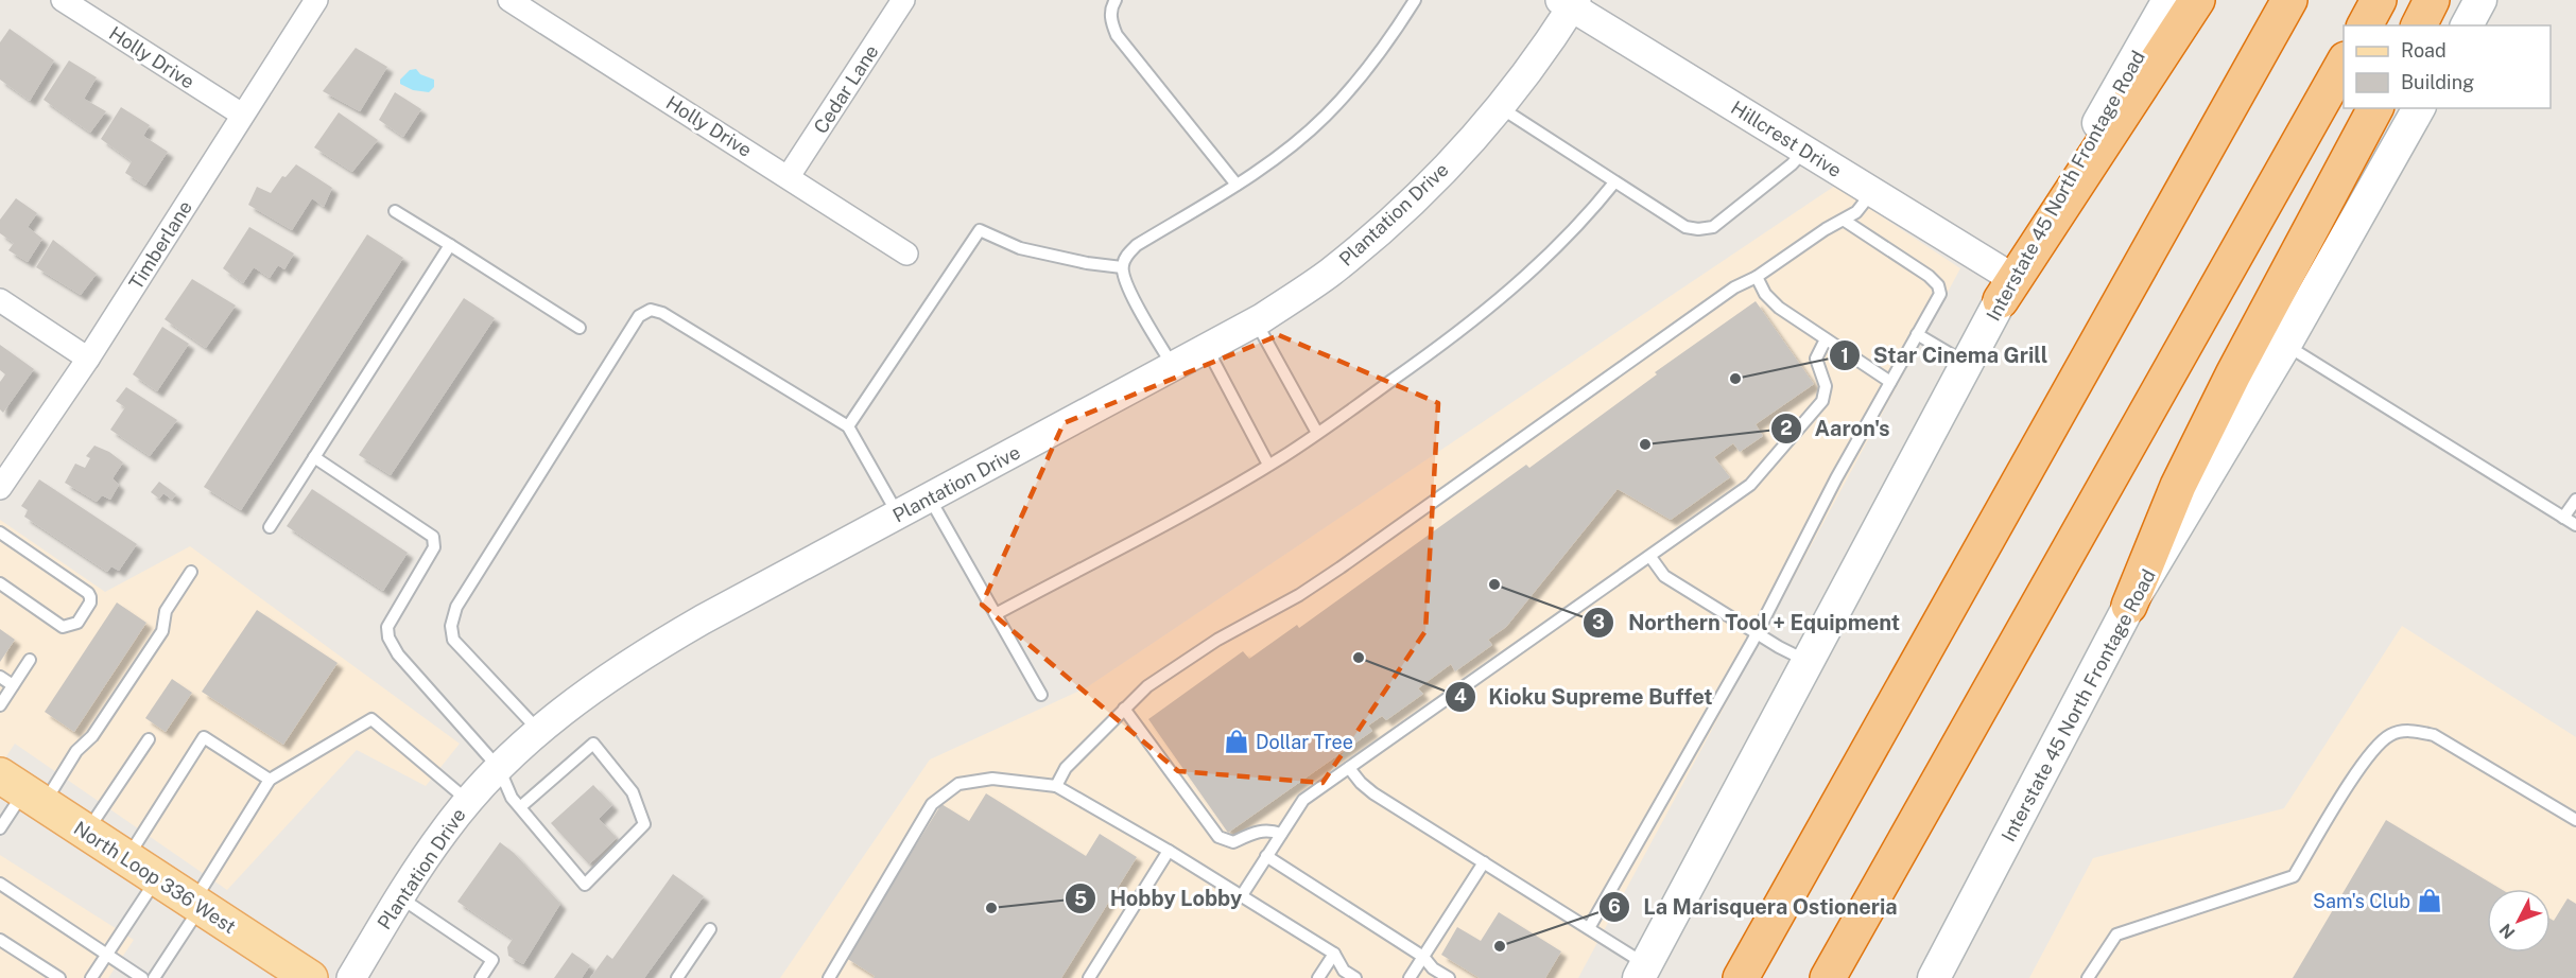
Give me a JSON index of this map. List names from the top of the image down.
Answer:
{
  "streets": {
    "main road": ["Interstate 45 North Frontage Road", "North Loop 336 West"],
    "street": [
      "Holly Drive",
      "Cedar Lane",
      "Hillcrest Drive",
      "Plantation Drive",
      "Timberlane"
    ]
  },
  "crossings": [
    ["Holly Drive", "Cedar Lane"],
    ["Holly Drive", "Timberlane"],
    ["Hillcrest Drive", "Interstate 45 North Frontage Road"],
    ["Hillcrest Drive", "Plantation Drive"]
  ],
  "places": {
    "other": [
      "Star Cinema Grill",
      "Aaron's",
      "Northern Tool + Equipment",
      "Kioku Supreme Buffet",
      "Hobby Lobby",
      "La Marisquera Ostioneria"
    ],
    "shop": ["Dollar Tree", "Sam's Club"]
  },
  "legend": ["Road", "Building"],
  "north": "bottom left"
}
